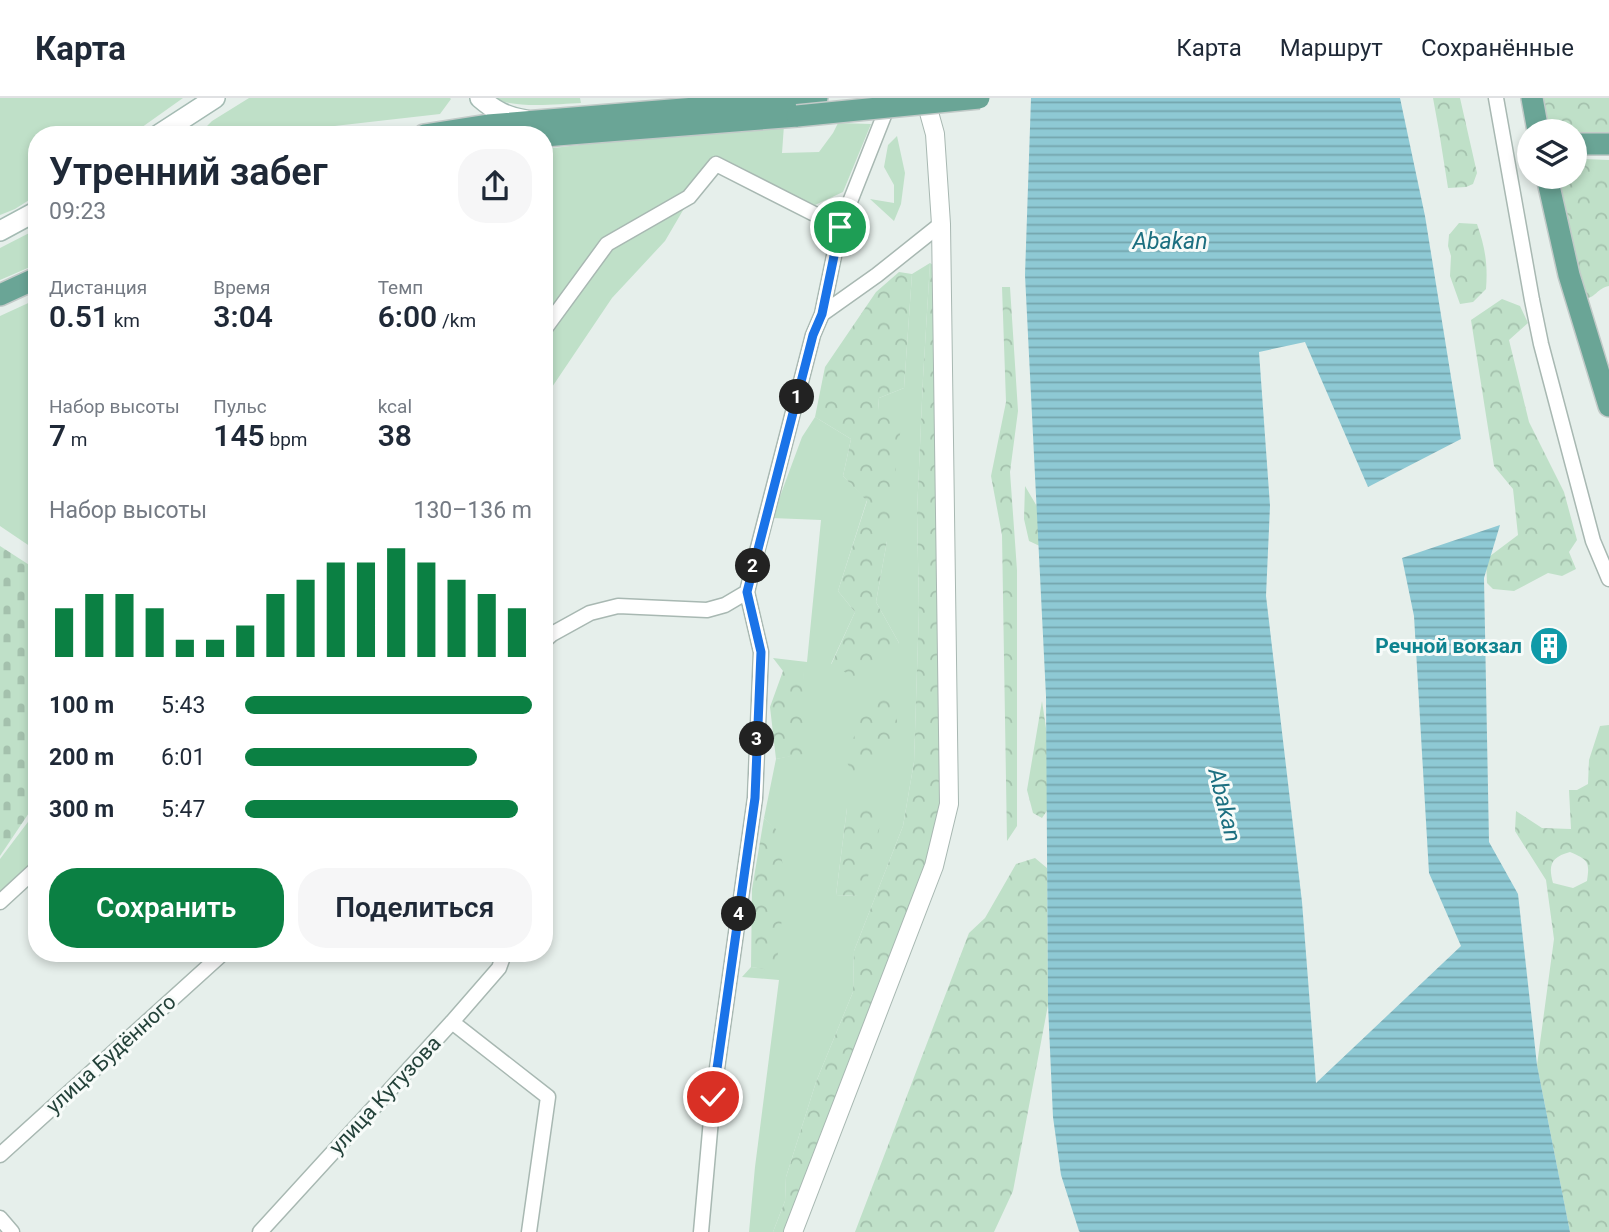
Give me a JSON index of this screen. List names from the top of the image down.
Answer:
{
  "streets": {
    "street": ["улица Будённого", "улица Кутузова"]
  },
  "water": ["Abakan"],
  "places": {
    "building": ["Речной вокзал"]
  },
  "page": {
    "header": "Карта",
    "nav": ["Карта", "Маршрут", "Сохранённые"],
    "heading": ["Утренний забег", "09:23"],
    "stats": [
      ["Дистанция", "0.51 km"],
      ["Время", "3:04"],
      ["Темп", "6:00 /km"],
      ["Набор высоты", "7 m"],
      ["Пульс", "145 bpm"],
      ["kcal", "38"]
    ],
    "pins": [
      "1",
      "2",
      "3",
      "4"
    ],
    "chart": ["Набор высоты", "130–136 m"],
    "list": [
      {
        "name": "100 m",
        "note": "5:43"
      },
      {
        "name": "200 m",
        "note": "6:01"
      },
      {
        "name": "300 m",
        "note": "5:47"
      }
    ],
    "buttons": ["Сохранить", "Поделиться"]
  }
}
